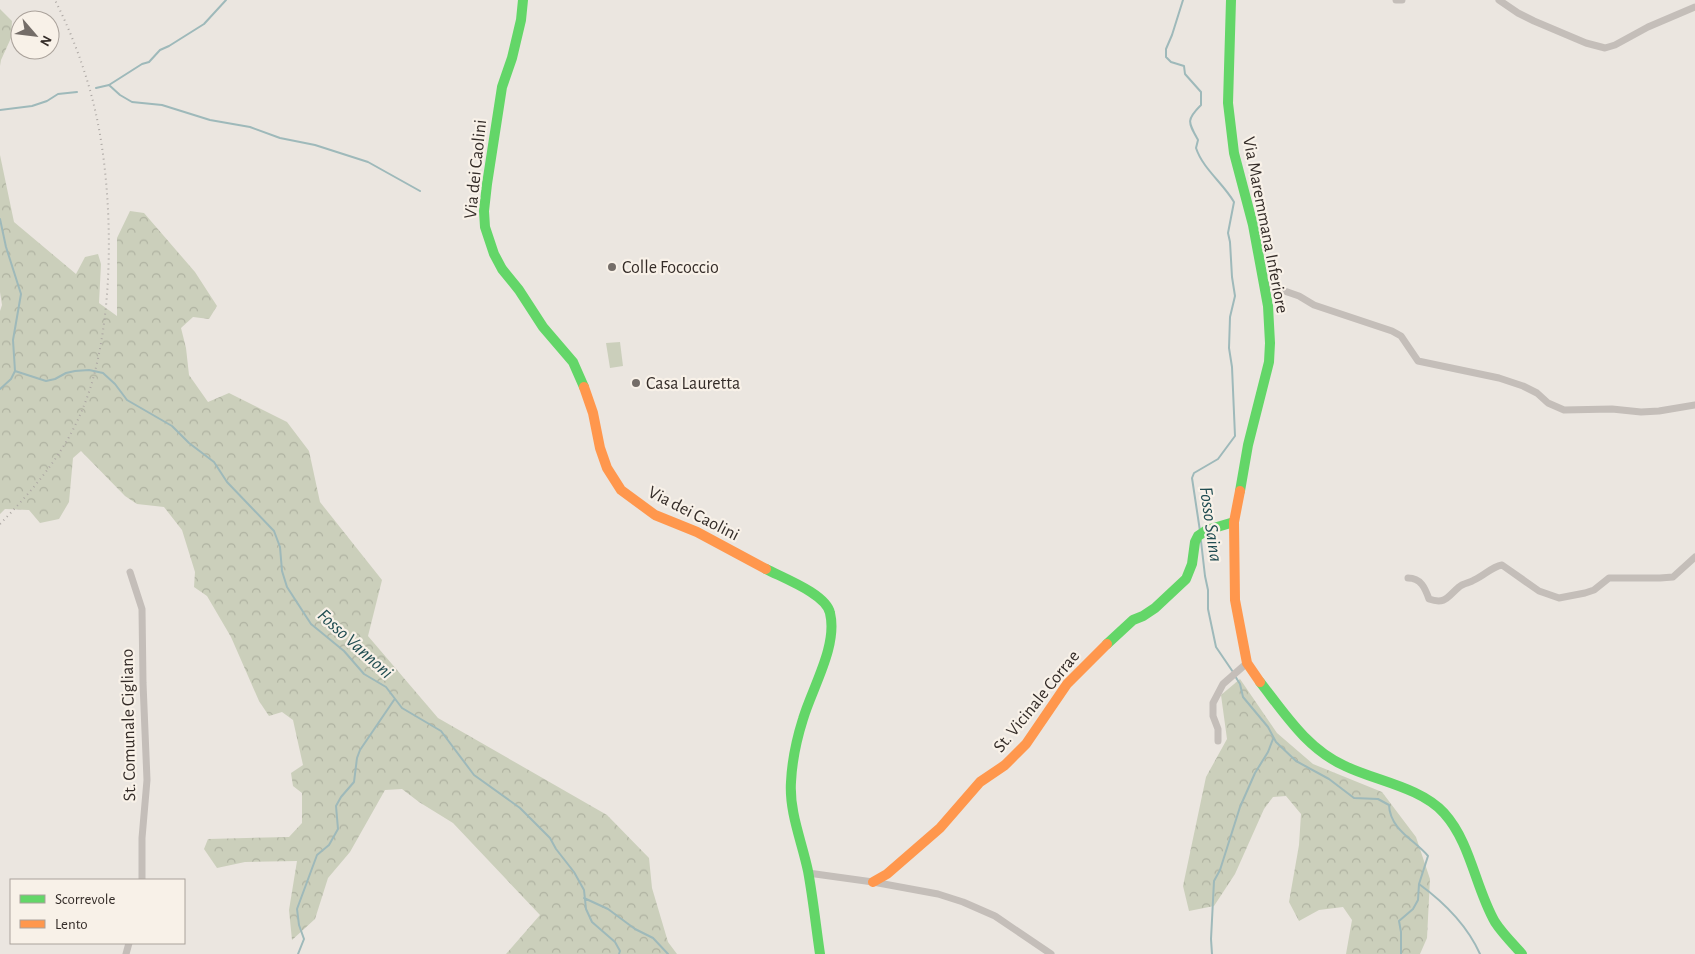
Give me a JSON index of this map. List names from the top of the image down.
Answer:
{
  "streets": {
    "street": [
      "Via dei Caolini",
      "Via Maremmana Inferiore",
      "St. Vicinale Corrae",
      "St. Comunale Cigliano"
    ]
  },
  "crossings": [
    ["Via Maremmana Inferiore", "St. Vicinale Corrae"]
  ],
  "water": ["Fosso Saina", "Fosso Vannoni"],
  "places": ["Colle Fococcio", "Casa Lauretta"],
  "legend": ["Scorrevole", "Lento"],
  "north": "bottom right"
}
